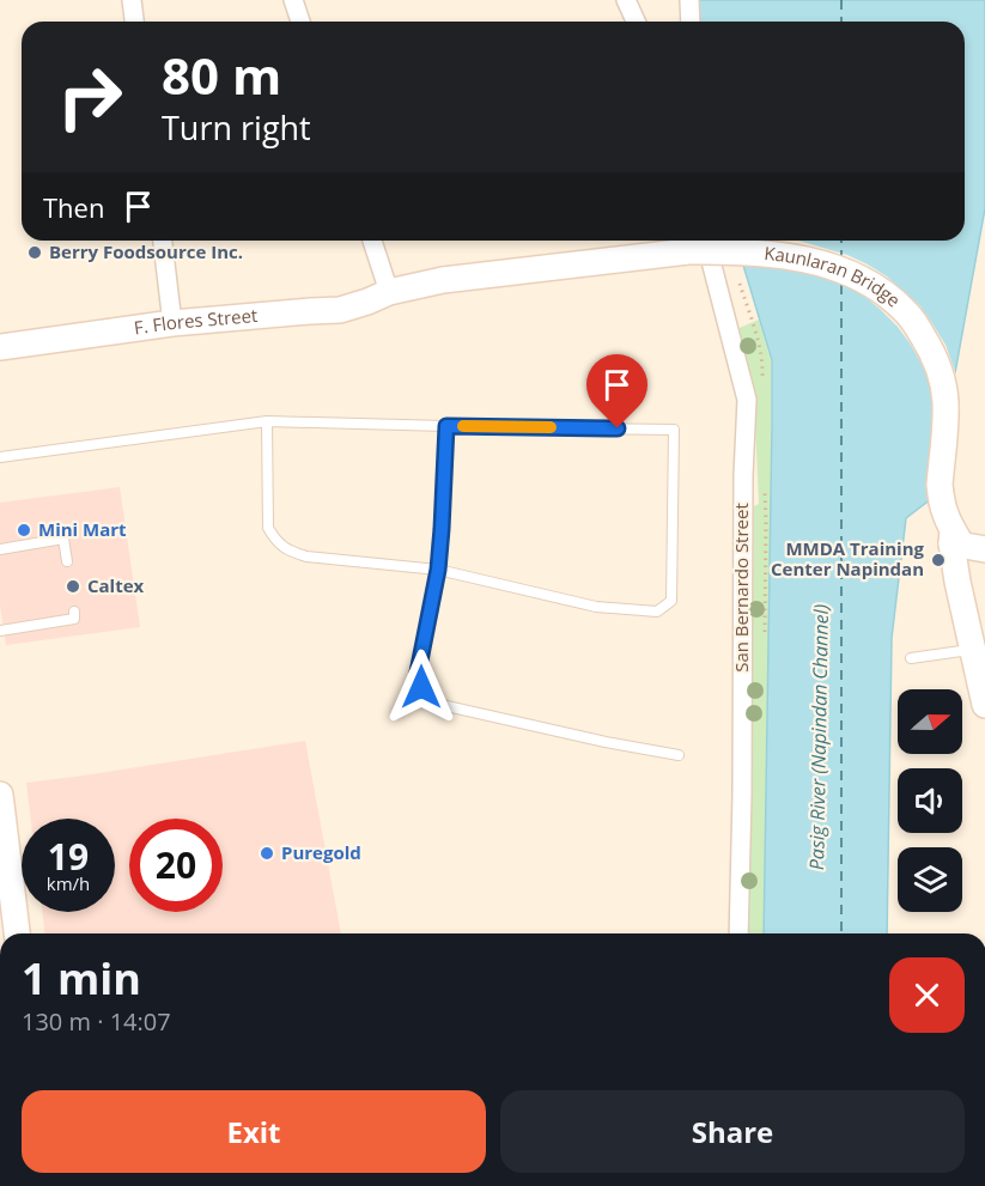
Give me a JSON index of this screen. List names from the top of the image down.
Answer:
{
  "streets": {
    "street": ["Kaunlaran Bridge", "F. Flores Street", "San Bernardo Street"]
  },
  "crossings": [
    ["Kaunlaran Bridge", "F. Flores Street"],
    ["Kaunlaran Bridge", "San Bernardo Street"]
  ],
  "water": ["Pasig River (Napindan Channel)"],
  "places": [
    "Berry Foodsource Inc.",
    "Mini Mart",
    "MMDA Training Center Napindan",
    "Caltex",
    "Puregold"
  ],
  "north": "right",
  "page": {
    "turn": ["80 m", "Turn right"],
    "then": "Then",
    "speed": "19 km/h",
    "limit": "20",
    "heading": ["1 min", "130 m · 14:07"],
    "buttons": ["Exit", "Share"]
  }
}
